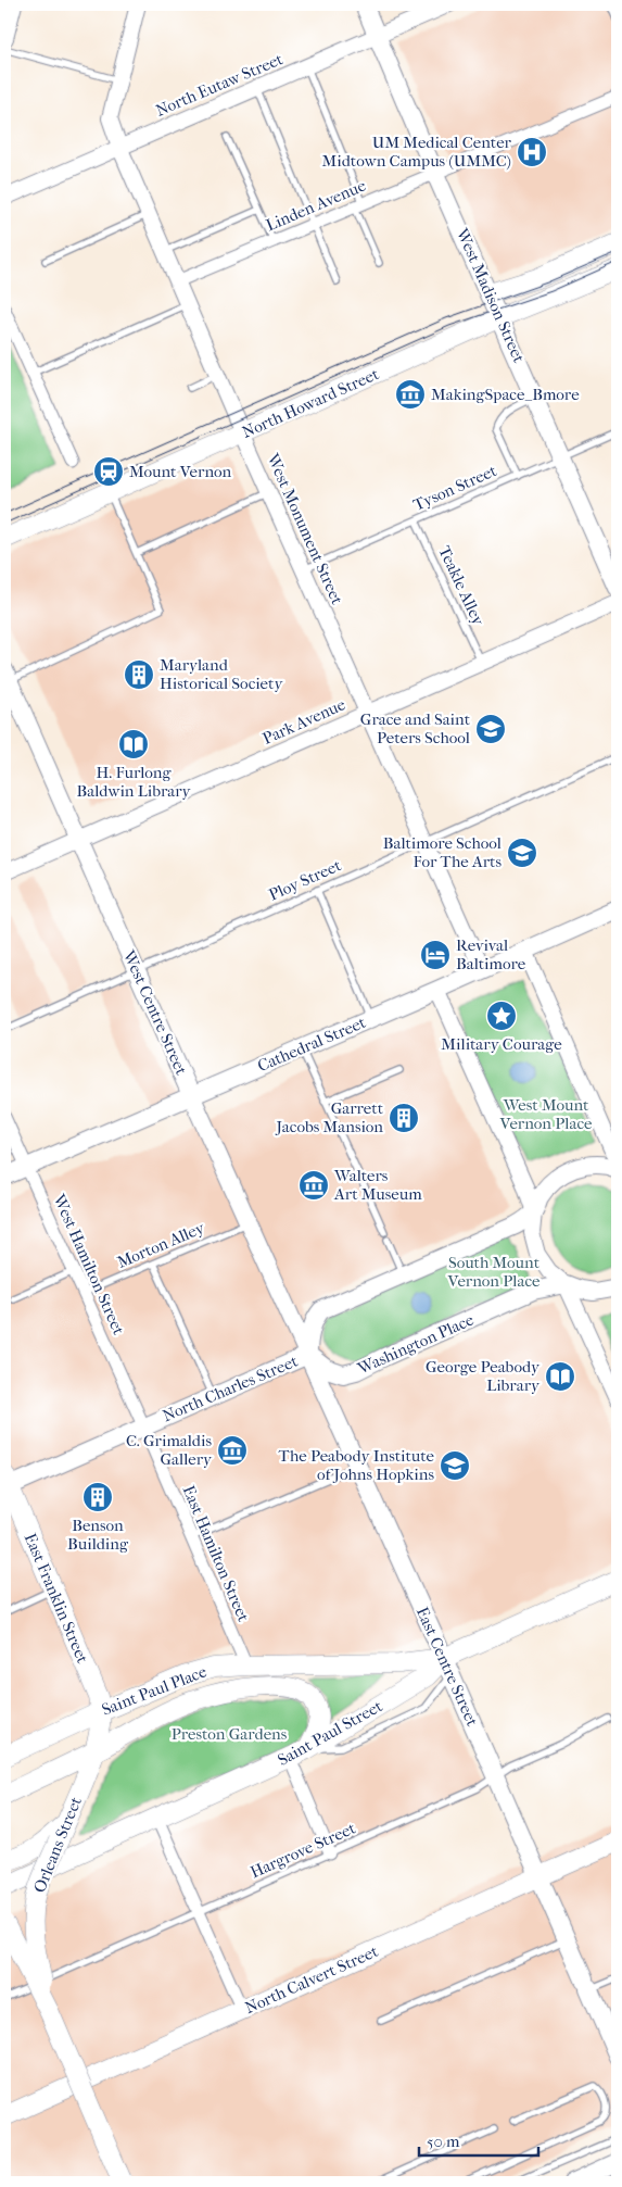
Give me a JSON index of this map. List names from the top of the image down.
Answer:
{
  "streets": {
    "main road": [
      "West Madison Street",
      "North Howard Street",
      "West Centre Street",
      "Cathedral Street",
      "Washington Place",
      "North Charles Street",
      "East Franklin Street",
      "East Centre Street",
      "Saint Paul Place",
      "Saint Paul Street",
      "Orleans Street",
      "North Calvert Street"
    ],
    "street": [
      "North Eutaw Street",
      "Linden Avenue",
      "West Monument Street",
      "Park Avenue",
      "West Hamilton Street",
      "East Hamilton Street"
    ],
    "lane": [
      "Tyson Street",
      "Teakle Alley",
      "Ploy Street",
      "Morton Alley",
      "Hargrove Street"
    ]
  },
  "crossings": [
    ["North Eutaw Street", "West Madison Street"],
    ["North Eutaw Street", "West Monument Street"],
    ["Linden Avenue", "West Madison Street"],
    ["Linden Avenue", "West Monument Street"],
    ["West Madison Street", "North Howard Street"],
    ["West Madison Street", "Tyson Street"],
    ["North Howard Street", "West Monument Street"],
    ["Tyson Street", "West Monument Street"],
    ["Tyson Street", "Teakle Alley"],
    ["West Monument Street", "Park Avenue"],
    ["West Monument Street", "Ploy Street"],
    ["West Monument Street", "Cathedral Street"],
    ["Teakle Alley", "Park Avenue"],
    ["Park Avenue", "West Centre Street"],
    ["Ploy Street", "West Centre Street"],
    ["West Centre Street", "Cathedral Street"],
    ["West Centre Street", "Morton Alley"],
    ["West Centre Street", "Washington Place"],
    ["West Centre Street", "North Charles Street"],
    ["West Centre Street", "East Centre Street"],
    ["Cathedral Street", "West Hamilton Street"],
    ["Morton Alley", "West Hamilton Street"],
    ["West Hamilton Street", "North Charles Street"],
    ["West Hamilton Street", "East Hamilton Street"],
    ["Washington Place", "North Charles Street"],
    ["Washington Place", "East Centre Street"],
    ["North Charles Street", "East Hamilton Street"],
    ["North Charles Street", "East Franklin Street"],
    ["North Charles Street", "East Centre Street"],
    ["East Hamilton Street", "Saint Paul Place"],
    ["East Franklin Street", "Saint Paul Place"],
    ["East Franklin Street", "Orleans Street"],
    ["East Centre Street", "Saint Paul Place"],
    ["East Centre Street", "Saint Paul Street"],
    ["East Centre Street", "Hargrove Street"],
    ["East Centre Street", "North Calvert Street"],
    ["Saint Paul Place", "Saint Paul Street"],
    ["Saint Paul Place", "Orleans Street"]
  ],
  "parks": ["West Mount Vernon Place", "South Mount Vernon Place", "Preston Gardens"],
  "places": {
    "hospital": ["UM Medical Center Midtown Campus (UMMC)"],
    "museum": ["MakingSpace_Bmore", "Walters Art Museum", "C. Grimaldis Gallery"],
    "station": ["Mount Vernon"],
    "building": ["Maryland Historical Society", "Garrett Jacobs Mansion", "Benson Building"],
    "school or university": ["Grace and Saint Peters School", "Baltimore School For The Arts", "The Peabody Institute of Johns Hopkins"],
    "library": ["H. Furlong Baldwin Library", "George Peabody Library"],
    "hotel": ["Revival Baltimore"],
    "place": ["Military Courage"]
  },
  "scale_bar": "50 m"
}
